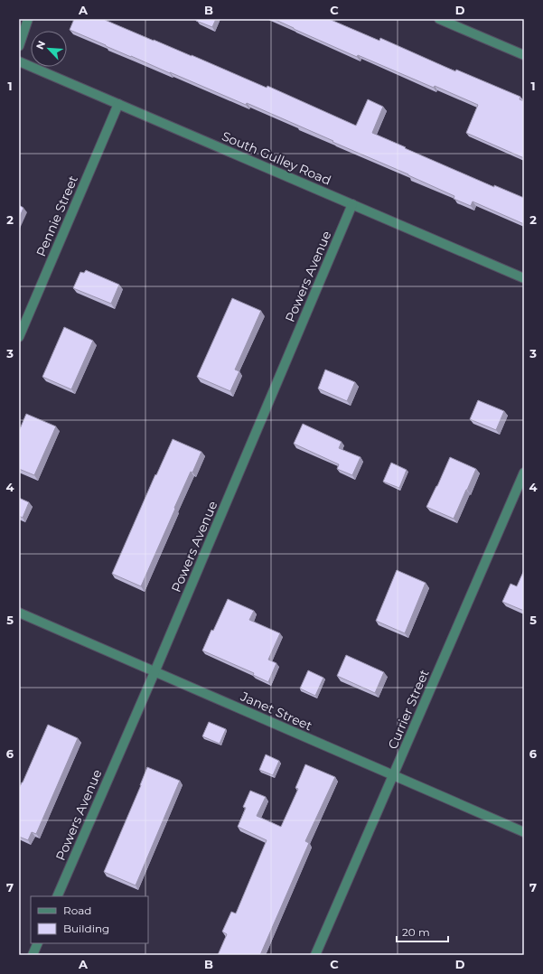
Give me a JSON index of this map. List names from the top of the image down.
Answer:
{
  "streets": {
    "street": [
      "South Gulley Road",
      "Pennie Street",
      "Powers Avenue",
      "Currier Street",
      "Janet Street"
    ]
  },
  "crossings": [
    ["South Gulley Road", "Pennie Street"],
    ["South Gulley Road", "Powers Avenue"],
    ["Powers Avenue", "Janet Street"],
    ["Currier Street", "Janet Street"]
  ],
  "legend": ["Road", "Building"],
  "scale_bar": "20 m",
  "north": "top left",
  "grid": {
    "columns": [
      "A",
      "B",
      "C",
      "D"
    ],
    "rows": [
      "1",
      "2",
      "3",
      "4",
      "5",
      "6",
      "7"
    ]
  }
}
